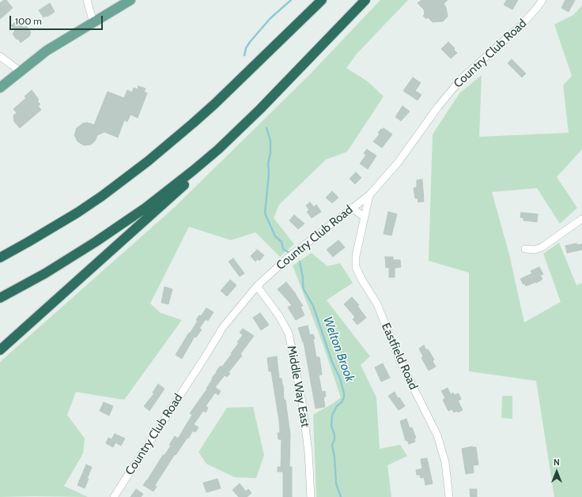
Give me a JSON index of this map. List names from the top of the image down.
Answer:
{
  "streets": {
    "street": ["Country Club Road", "Eastfield Road", "Middle Way East"]
  },
  "crossings": [
    ["Country Club Road", "Eastfield Road"],
    ["Country Club Road", "Middle Way East"]
  ],
  "water": ["Welton Brook"],
  "scale_bar": "100 m",
  "north": "top"
}
